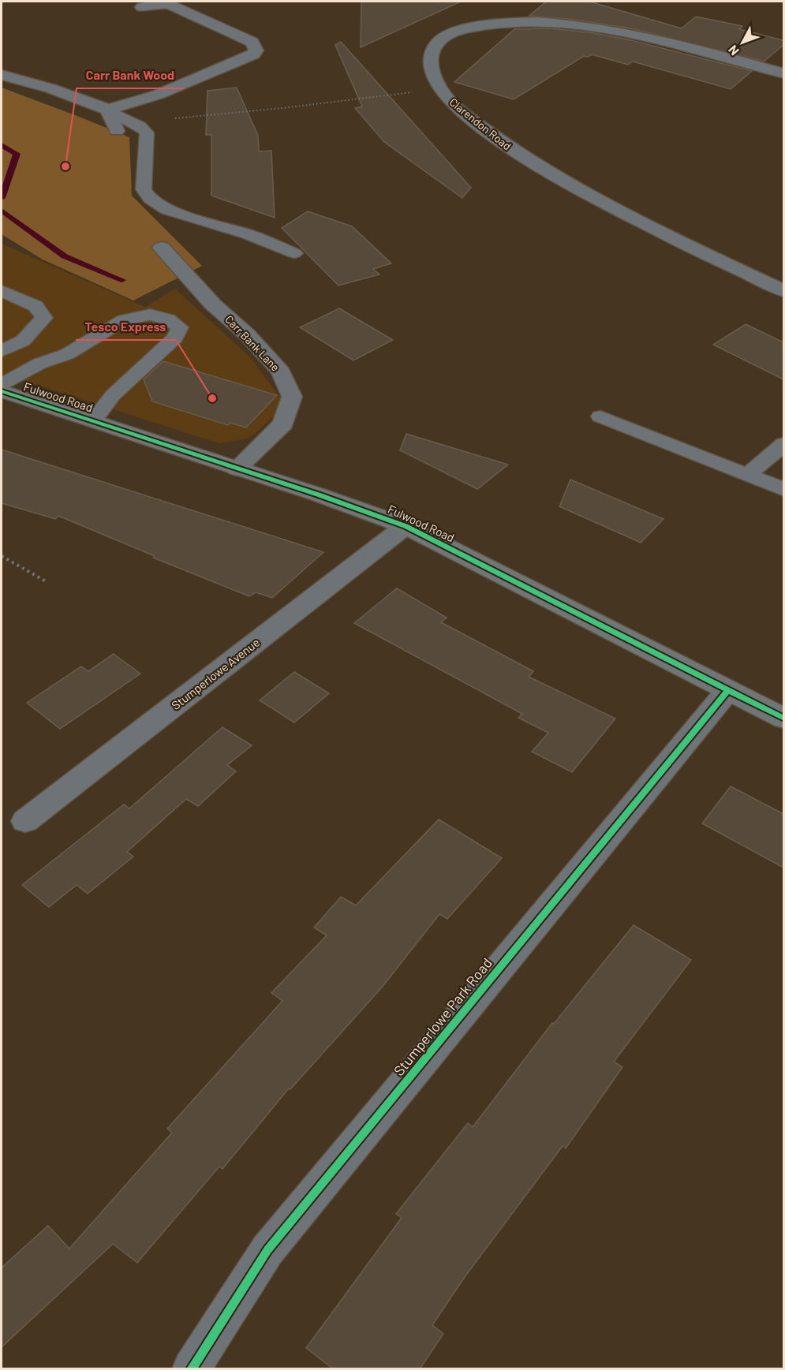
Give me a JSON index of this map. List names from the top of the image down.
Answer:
{
  "streets": {
    "street": [
      "Clarendon Road",
      "Carr Bank Lane",
      "Fulwood Road",
      "Stumperlowe Avenue",
      "Stumperlowe Park Road"
    ]
  },
  "crossings": [
    ["Carr Bank Lane", "Fulwood Road"],
    ["Fulwood Road", "Stumperlowe Avenue"],
    ["Fulwood Road", "Stumperlowe Park Road"]
  ],
  "places": ["Carr Bank Wood", "Tesco Express"],
  "north": "bottom left"
}
